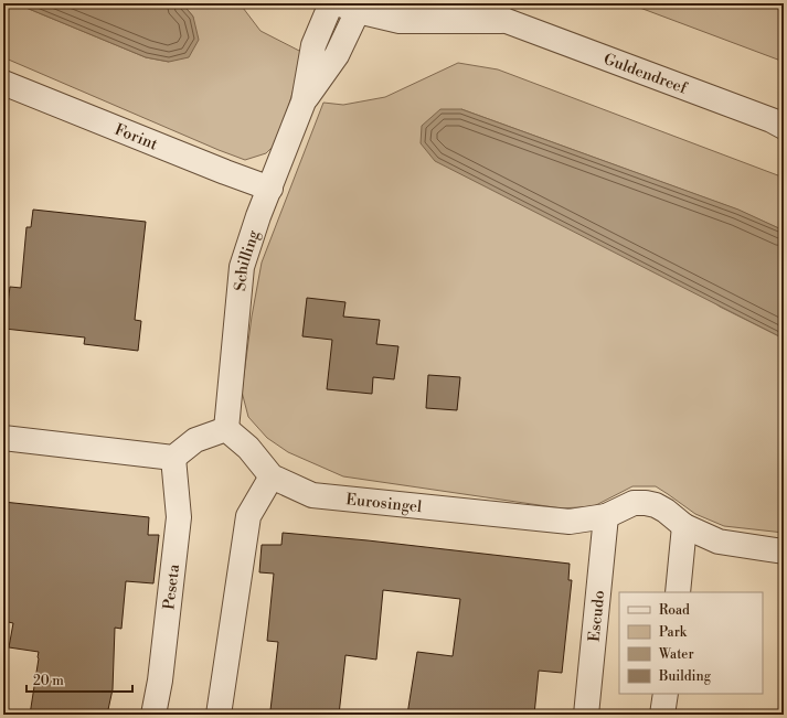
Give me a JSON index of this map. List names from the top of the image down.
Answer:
{
  "streets": {
    "street": [
      "Guldendreef",
      "Forint",
      "Schilling",
      "Eurosingel",
      "Peseta",
      "Escudo"
    ]
  },
  "crossings": [
    ["Guldendreef", "Schilling"],
    ["Forint", "Schilling"],
    ["Schilling", "Eurosingel"],
    ["Eurosingel", "Escudo"]
  ],
  "legend": [
    "Road",
    "Park",
    "Water",
    "Building"
  ],
  "scale_bar": "20 m"
}
